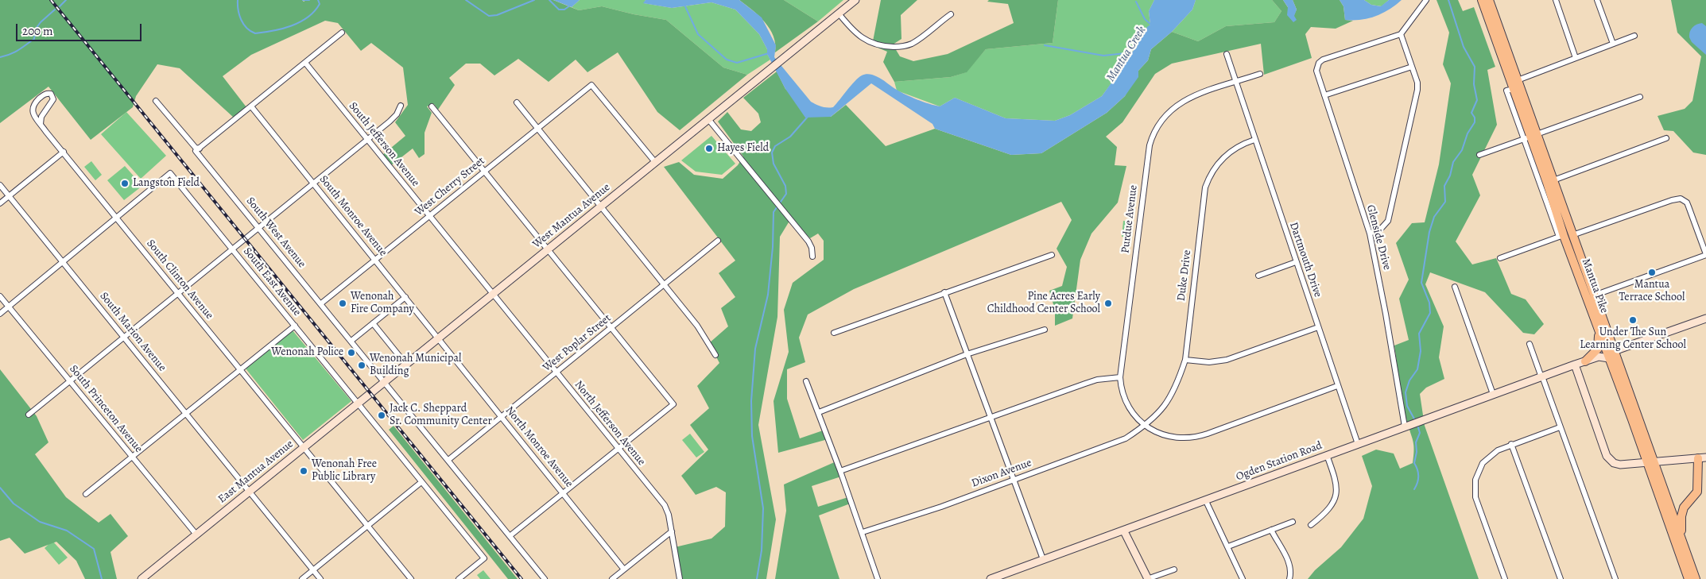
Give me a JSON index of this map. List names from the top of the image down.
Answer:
{
  "streets": {
    "main road": ["Mantua Pike"],
    "street": [
      "South Jefferson Avenue",
      "West Cherry Street",
      "South Monroe Avenue",
      "West Mantua Avenue",
      "Purdue Avenue",
      "South West Avenue",
      "Glenside Drive",
      "Dartmouth Drive",
      "Duke Drive",
      "South Clinton Avenue",
      "South East Avenue",
      "South Marion Avenue",
      "West Poplar Street",
      "South Princeton Avenue",
      "North Jefferson Avenue",
      "North Monroe Avenue",
      "Ogden Station Road",
      "East Mantua Avenue",
      "Dixon Avenue"
    ]
  },
  "crossings": [
    ["South Jefferson Avenue", "West Cherry Street"],
    ["South Jefferson Avenue", "West Mantua Avenue"],
    ["South Jefferson Avenue", "North Jefferson Avenue"],
    ["West Cherry Street", "South Monroe Avenue"],
    ["West Cherry Street", "West Mantua Avenue"],
    ["West Cherry Street", "South West Avenue"],
    ["South Monroe Avenue", "West Mantua Avenue"],
    ["South Monroe Avenue", "North Monroe Avenue"],
    ["West Mantua Avenue", "South West Avenue"],
    ["West Mantua Avenue", "North Jefferson Avenue"],
    ["West Mantua Avenue", "North Monroe Avenue"],
    ["West Mantua Avenue", "East Mantua Avenue"],
    ["Purdue Avenue", "Dartmouth Drive"],
    ["Purdue Avenue", "Duke Drive"],
    ["Purdue Avenue", "Dixon Avenue"],
    ["South West Avenue", "West Poplar Street"],
    ["South West Avenue", "East Mantua Avenue"],
    ["Glenside Drive", "Ogden Station Road"],
    ["Dartmouth Drive", "Duke Drive"],
    ["Dartmouth Drive", "Ogden Station Road"],
    ["Duke Drive", "Dixon Avenue"],
    ["South Clinton Avenue", "South East Avenue"],
    ["South Clinton Avenue", "East Mantua Avenue"],
    ["South East Avenue", "East Mantua Avenue"],
    ["Mantua Pike", "Ogden Station Road"],
    ["South Marion Avenue", "East Mantua Avenue"],
    ["West Poplar Street", "North Jefferson Avenue"],
    ["West Poplar Street", "North Monroe Avenue"],
    ["South Princeton Avenue", "East Mantua Avenue"]
  ],
  "water": ["Mantua Creek"],
  "places": [
    "Hayes Field",
    "Langston Field",
    "Mantua Terrace School",
    "Wenonah Fire Company",
    "Pine Acres Early Childhood Center School",
    "Under The Sun Learning Center School",
    "Wenonah Police",
    "Wenonah Municipal Building",
    "Jack C. Sheppard Sr. Community Center",
    "Wenonah Free Public Library"
  ],
  "scale_bar": "200 m"
}
